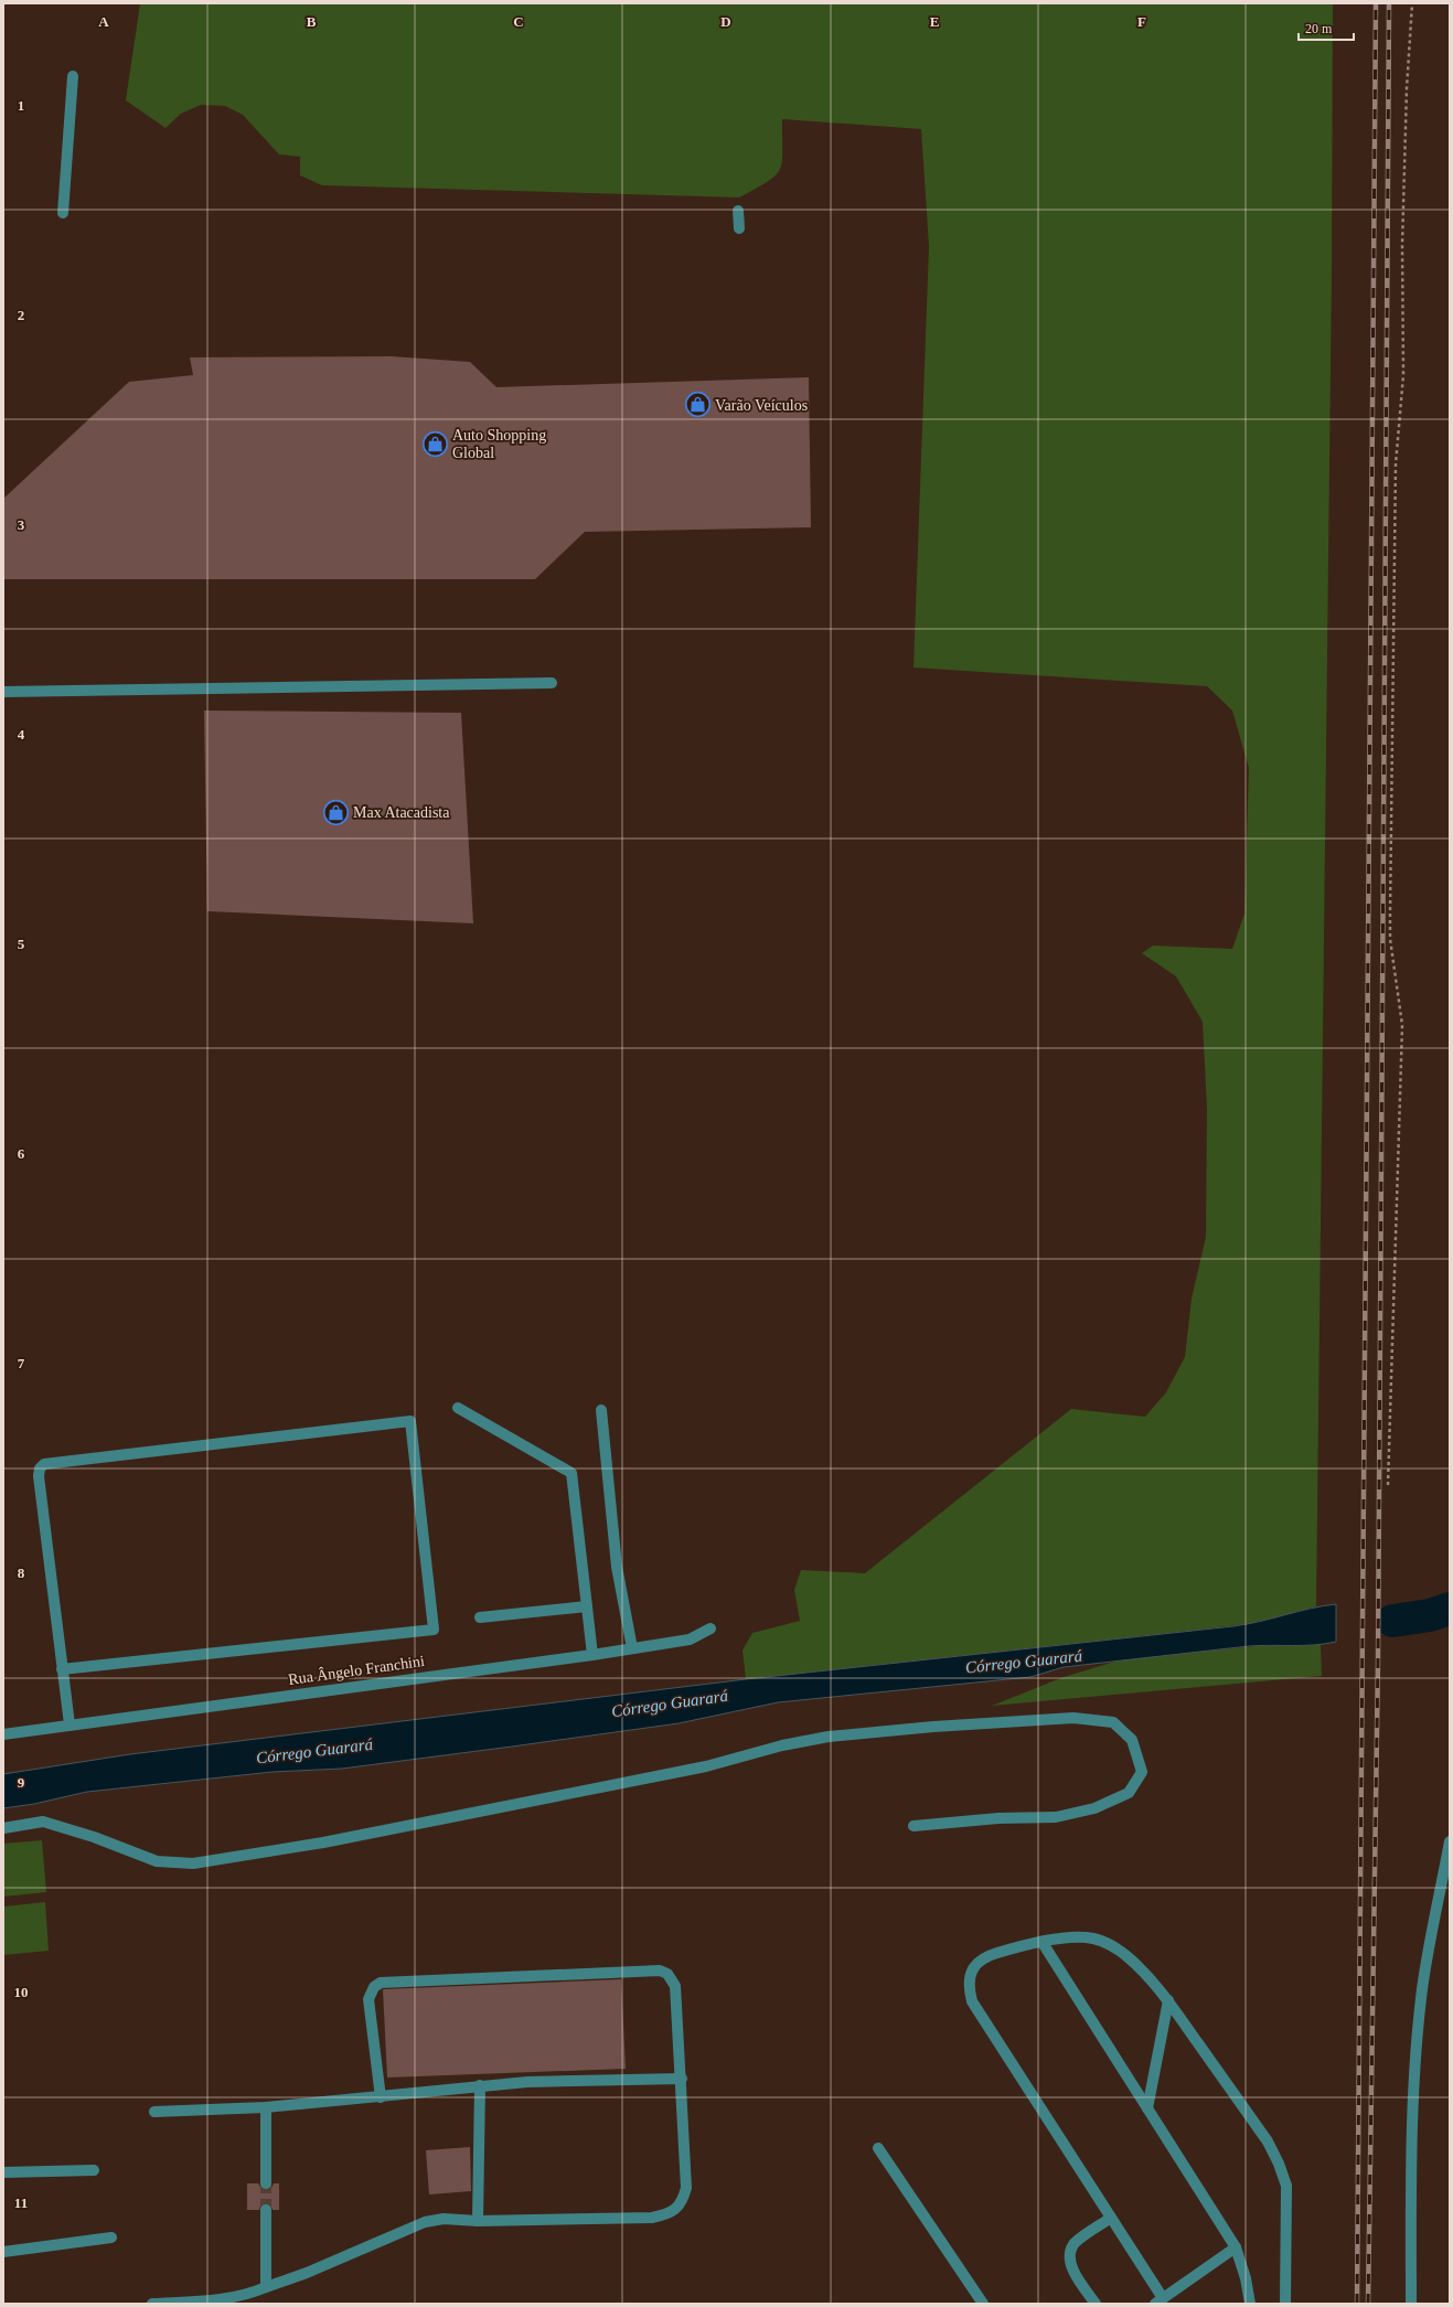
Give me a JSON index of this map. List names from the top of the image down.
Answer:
{
  "streets": {
    "street": ["Rua Ângelo Franchini"]
  },
  "water": ["Córrego Guarará"],
  "places": {
    "shop": ["Varão Veículos", "Auto Shopping Global", "Max Atacadista"]
  },
  "scale_bar": "20 m",
  "grid": {
    "columns": [
      "A",
      "B",
      "C",
      "D",
      "E",
      "F"
    ],
    "rows": [
      "1",
      "2",
      "3",
      "4",
      "5",
      "6",
      "7",
      "8",
      "9",
      "10",
      "11"
    ]
  }
}
